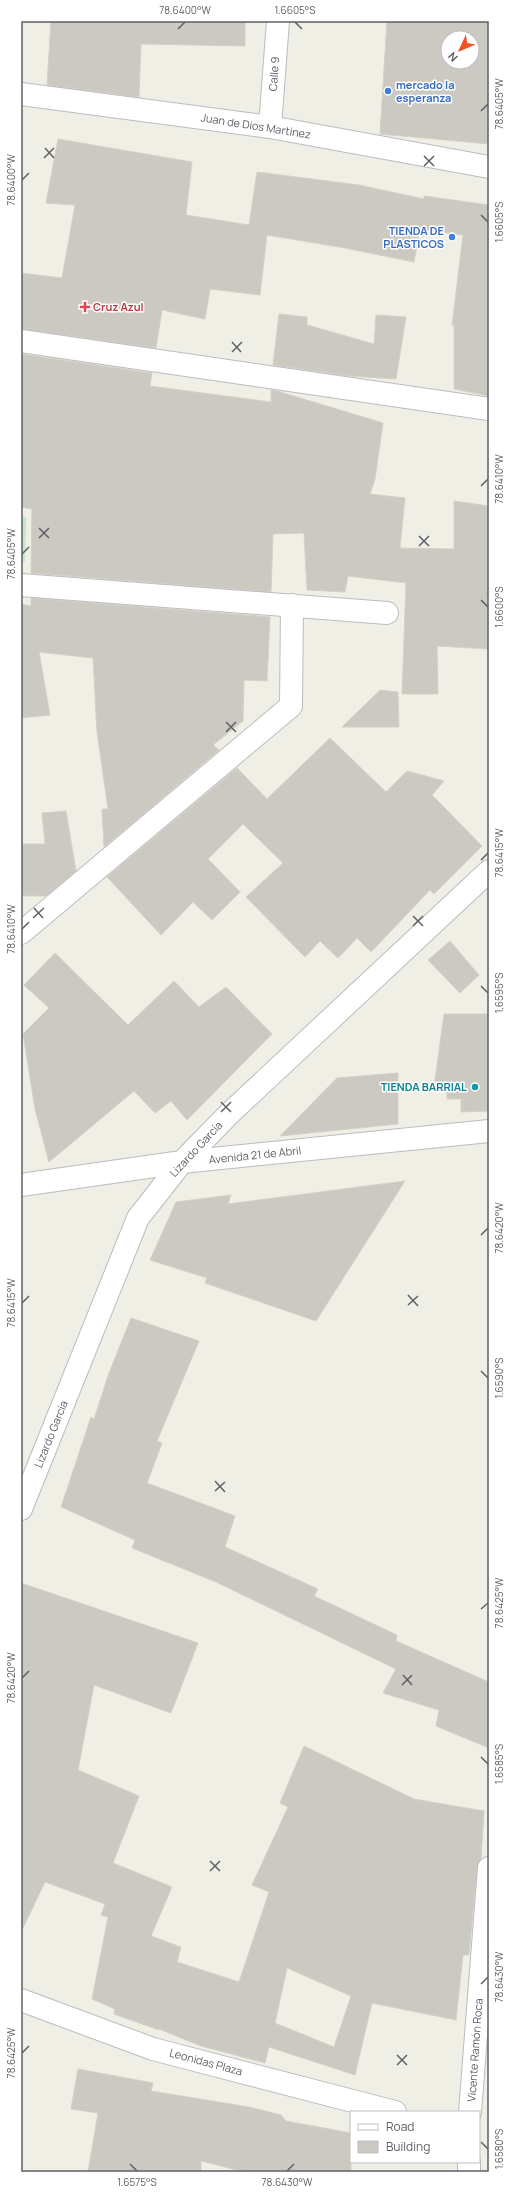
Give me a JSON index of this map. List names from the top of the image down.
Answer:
{
  "streets": {
    "street": [
      "Calle 9",
      "Juan de Dios Martinez",
      "Lizardo García",
      "Avenida 21 de Abril",
      "Vicente Ramón Roca",
      "Leonidas Plaza"
    ]
  },
  "crossings": [
    ["Calle 9", "Juan de Dios Martinez"],
    ["Lizardo García", "Avenida 21 de Abril"]
  ],
  "places": {
    "other": ["mercado la esperanza", "TIENDA DE PLASTICOS", "TIENDA BARRIAL"],
    "health": ["Cruz Azul"]
  },
  "legend": ["Road", "Building"],
  "north": "bottom left",
  "coordinates": [
    "78.6400°W",
    "1.6605°S",
    "78.6405°W",
    "78.6410°W",
    "1.6600°S",
    "78.6415°W",
    "1.6595°S",
    "78.6420°W",
    "1.6590°S",
    "78.6425°W",
    "1.6585°S",
    "78.6430°W",
    "1.6580°S",
    "1.6575°S"
  ]
}
